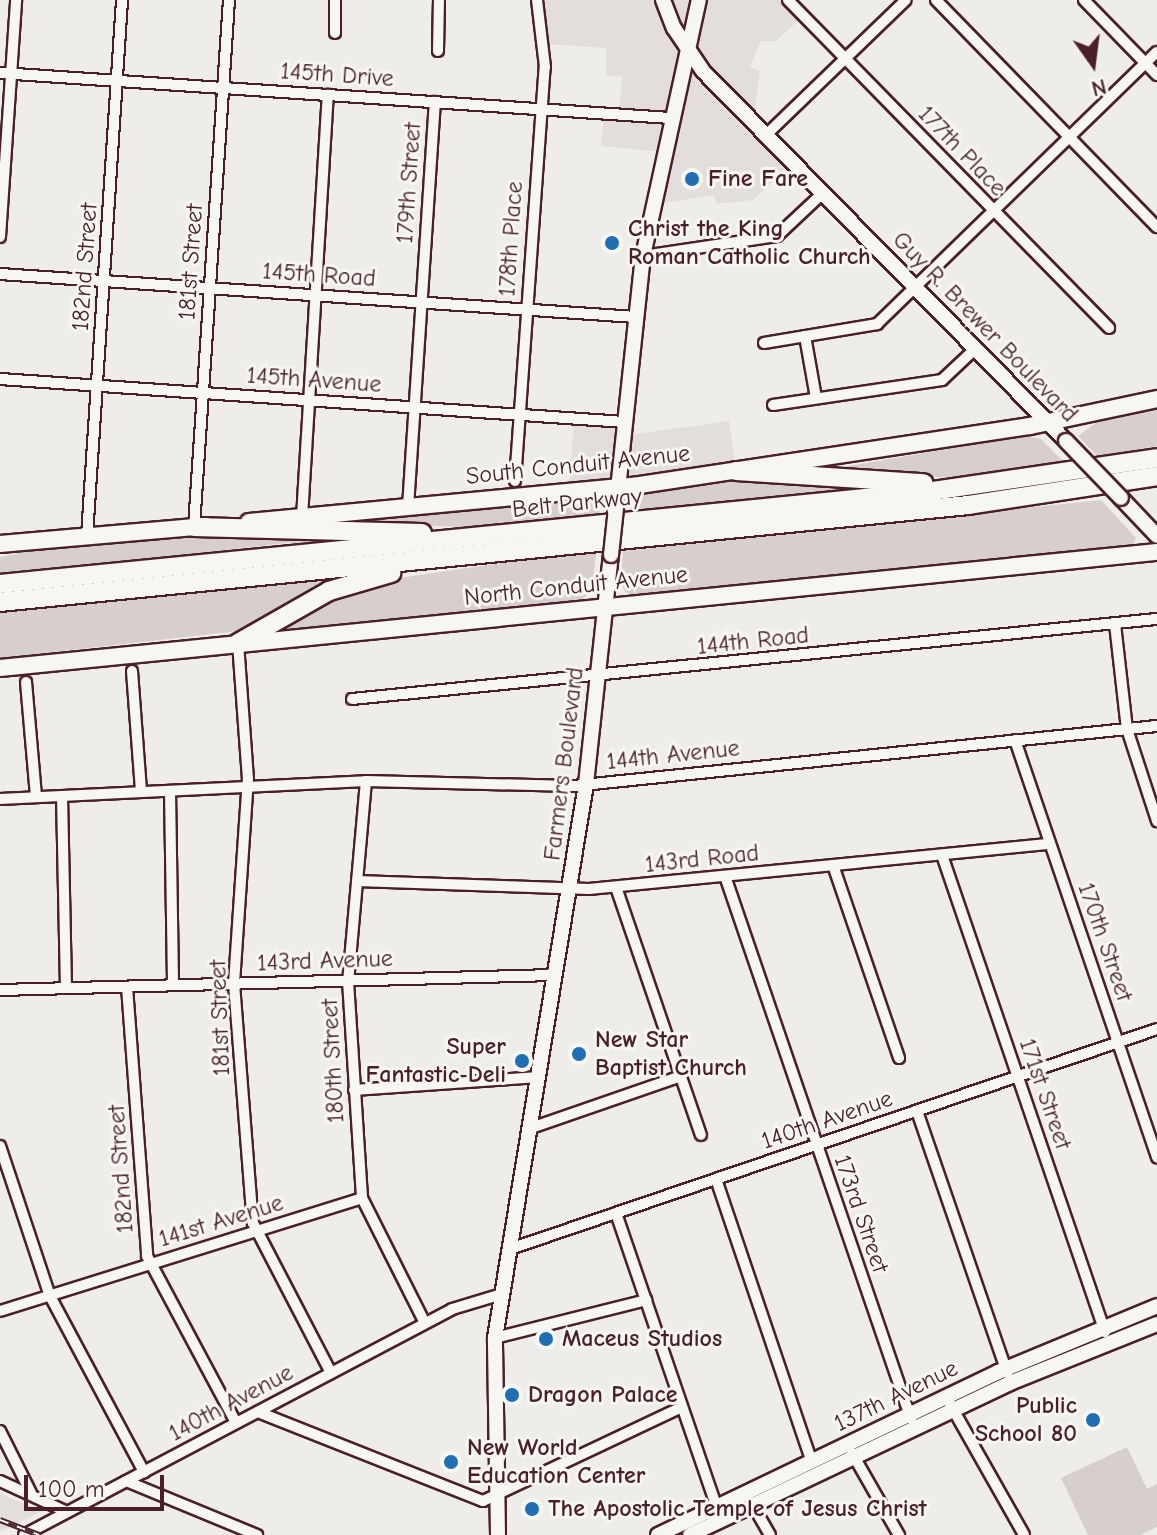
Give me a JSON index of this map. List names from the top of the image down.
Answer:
{
  "streets": {
    "highway": ["Belt Parkway"],
    "main road": [
      "Guy R. Brewer Boulevard",
      "South Conduit Avenue",
      "North Conduit Avenue",
      "Farmers Boulevard",
      "137th Avenue"
    ],
    "street": [
      "145th Drive",
      "177th Place",
      "179th Street",
      "178th Place",
      "181st Street",
      "182nd Street",
      "145th Road",
      "145th Avenue",
      "144th Road",
      "144th Avenue",
      "143rd Road",
      "170th Street",
      "143rd Avenue",
      "180th Street",
      "171st Street",
      "140th Avenue",
      "173rd Street",
      "141st Avenue"
    ]
  },
  "crossings": [
    ["145th Drive", "179th Street"],
    ["145th Drive", "178th Place"],
    ["145th Drive", "181st Street"],
    ["145th Drive", "182nd Street"],
    ["145th Drive", "Farmers Boulevard"],
    ["179th Street", "145th Road"],
    ["179th Street", "145th Avenue"],
    ["179th Street", "South Conduit Avenue"],
    ["178th Place", "145th Road"],
    ["178th Place", "145th Avenue"],
    ["181st Street", "145th Road"],
    ["181st Street", "145th Avenue"],
    ["181st Street", "South Conduit Avenue"],
    ["181st Street", "North Conduit Avenue"],
    ["181st Street", "144th Avenue"],
    ["181st Street", "143rd Avenue"],
    ["181st Street", "140th Avenue"],
    ["181st Street", "141st Avenue"],
    ["182nd Street", "145th Road"],
    ["182nd Street", "145th Avenue"],
    ["182nd Street", "South Conduit Avenue"],
    ["182nd Street", "143rd Avenue"],
    ["182nd Street", "140th Avenue"],
    ["182nd Street", "141st Avenue"],
    ["145th Road", "Farmers Boulevard"],
    ["Guy R. Brewer Boulevard", "South Conduit Avenue"],
    ["Guy R. Brewer Boulevard", "Farmers Boulevard"],
    ["145th Avenue", "Farmers Boulevard"],
    ["South Conduit Avenue", "Farmers Boulevard"],
    ["North Conduit Avenue", "Farmers Boulevard"],
    ["144th Road", "Farmers Boulevard"],
    ["144th Avenue", "Farmers Boulevard"],
    ["144th Avenue", "170th Street"],
    ["144th Avenue", "180th Street"],
    ["Farmers Boulevard", "143rd Road"],
    ["Farmers Boulevard", "143rd Avenue"],
    ["Farmers Boulevard", "140th Avenue"],
    ["143rd Road", "170th Street"],
    ["143rd Road", "180th Street"],
    ["143rd Road", "171st Street"],
    ["143rd Road", "173rd Street"],
    ["170th Street", "140th Avenue"],
    ["143rd Avenue", "180th Street"],
    ["180th Street", "140th Avenue"],
    ["180th Street", "141st Avenue"],
    ["171st Street", "140th Avenue"],
    ["171st Street", "137th Avenue"],
    ["140th Avenue", "173rd Street"],
    ["173rd Street", "137th Avenue"]
  ],
  "places": [
    "Fine Fare",
    "Christ the King Roman Catholic Church",
    "New Star Baptist Church",
    "Super Fantastic Deli",
    "Maceus Studios",
    "Dragon Palace",
    "Public School 80",
    "New World Education Center",
    "The Apostolic Temple of Jesus Christ"
  ],
  "scale_bar": "100 m",
  "north": "bottom"
}
